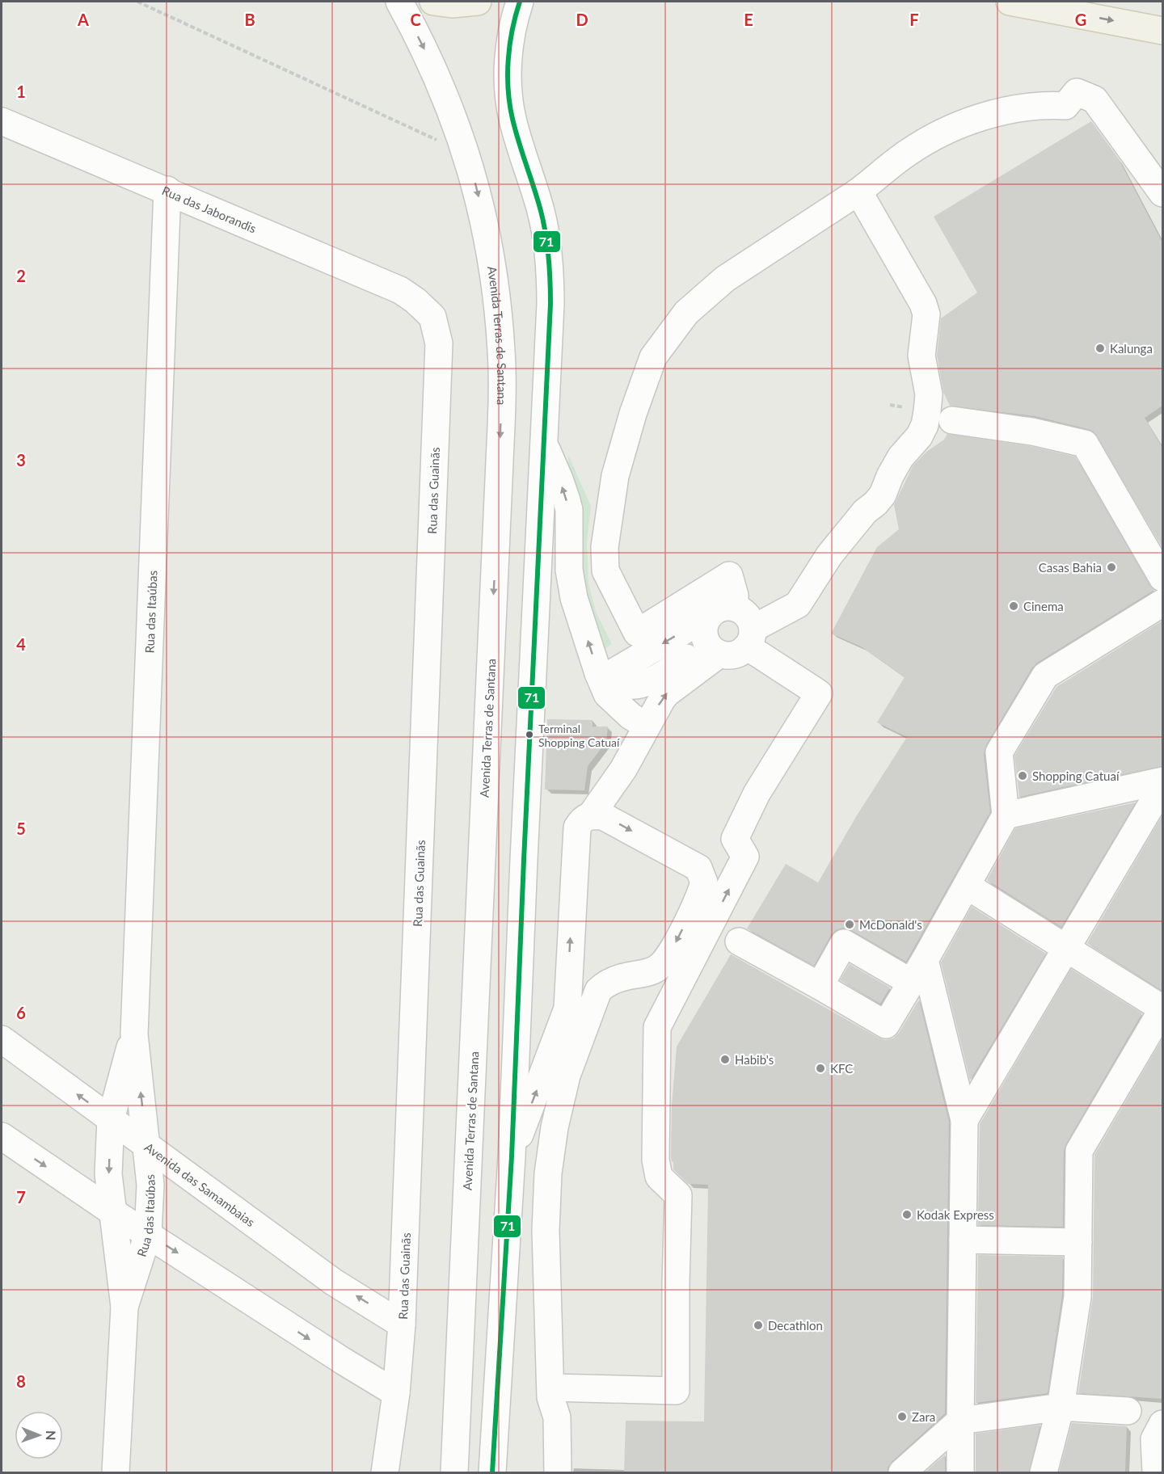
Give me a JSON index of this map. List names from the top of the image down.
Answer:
{
  "streets": {
    "street": [
      "Rua das Jaborandis",
      "Avenida Terras de Santana",
      "Rua das Guainãs",
      "Rua das Itaúbas",
      "Avenida das Samambaias"
    ]
  },
  "crossings": [
    ["Rua das Jaborandis", "Rua das Guainãs"],
    ["Rua das Jaborandis", "Rua das Itaúbas"],
    ["Rua das Guainãs", "Avenida das Samambaias"],
    ["Rua das Itaúbas", "Avenida das Samambaias"]
  ],
  "places": [
    "Kalunga",
    "Casas Bahia",
    "Cinema",
    "Terminal Shopping Catuaí",
    "Shopping Catuaí",
    "McDonald's",
    "Habib's",
    "KFC",
    "Kodak Express",
    "Decathlon",
    "Zara"
  ],
  "lines": ["transit line 71"],
  "north": "right",
  "grid": {
    "columns": [
      "A",
      "B",
      "C",
      "D",
      "E",
      "F",
      "G"
    ],
    "rows": [
      "1",
      "2",
      "3",
      "4",
      "5",
      "6",
      "7",
      "8"
    ]
  }
}
